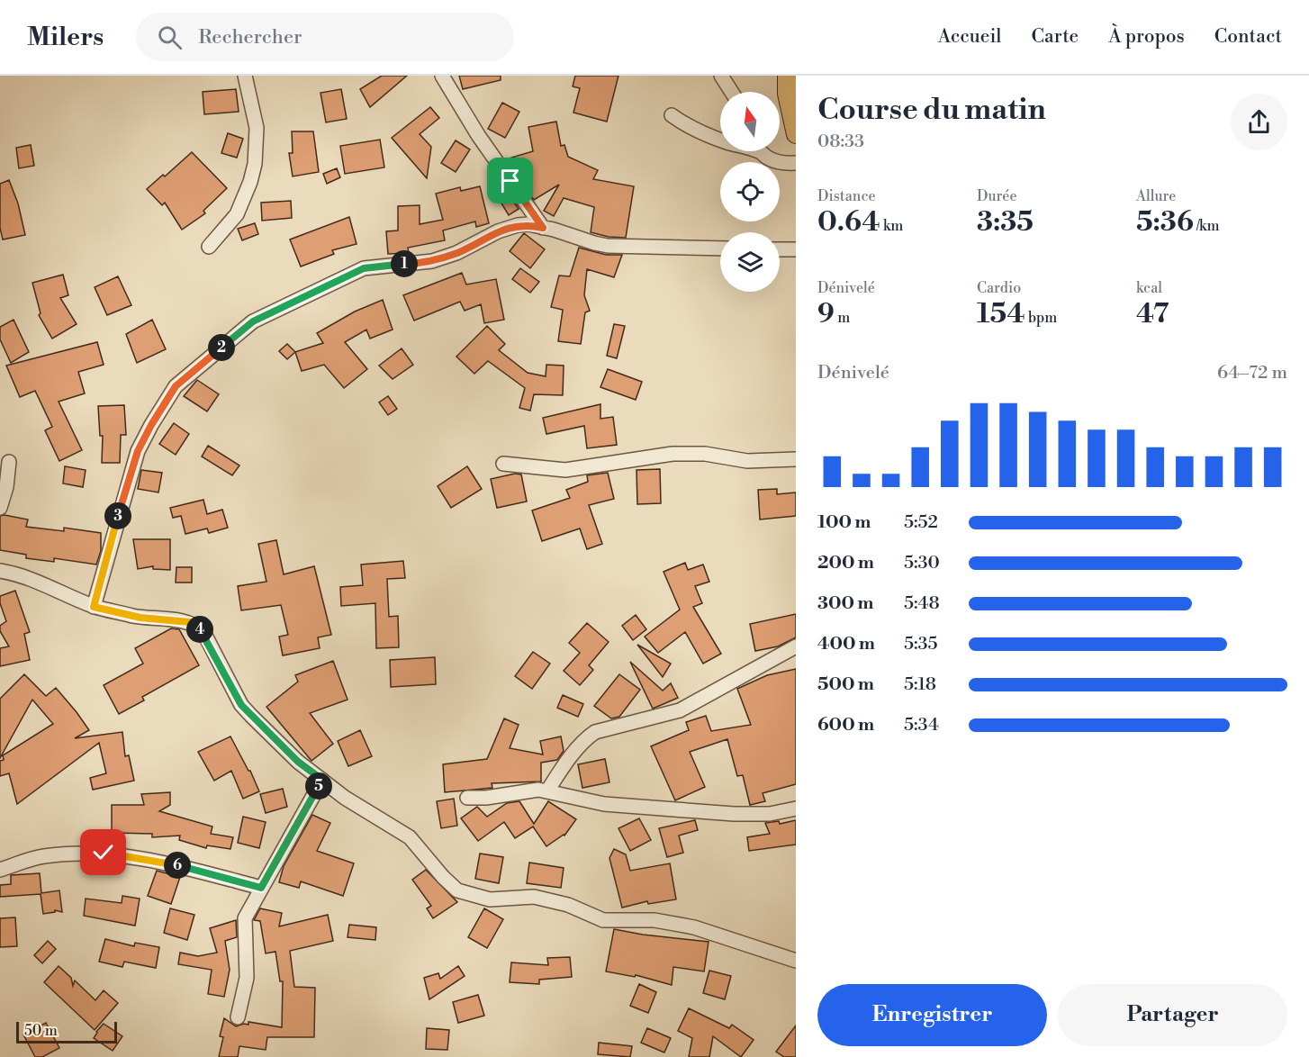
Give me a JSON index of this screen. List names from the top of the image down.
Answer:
{
  "scale_bar": "50 m",
  "north": "top",
  "page": {
    "header": "Milers",
    "search": "Rechercher",
    "nav": [
      "Accueil",
      "Carte",
      "À propos",
      "Contact"
    ],
    "heading": ["Course du matin", "08:33"],
    "stats": [
      ["Distance", "0.64 km"],
      ["Durée", "3:35"],
      ["Allure", "5:36 /km"],
      ["Dénivelé", "9 m"],
      ["Cardio", "154 bpm"],
      ["kcal", "47"]
    ],
    "pins": [
      "1",
      "2",
      "3",
      "4",
      "5",
      "6"
    ],
    "chart": ["Dénivelé", "64–72 m"],
    "list": [
      {
        "name": "100 m",
        "note": "5:52"
      },
      {
        "name": "200 m",
        "note": "5:30"
      },
      {
        "name": "300 m",
        "note": "5:48"
      },
      {
        "name": "400 m",
        "note": "5:35"
      },
      {
        "name": "500 m",
        "note": "5:18"
      },
      {
        "name": "600 m",
        "note": "5:34"
      }
    ],
    "buttons": ["Enregistrer", "Partager"],
    "scale": "50 m"
  }
}
